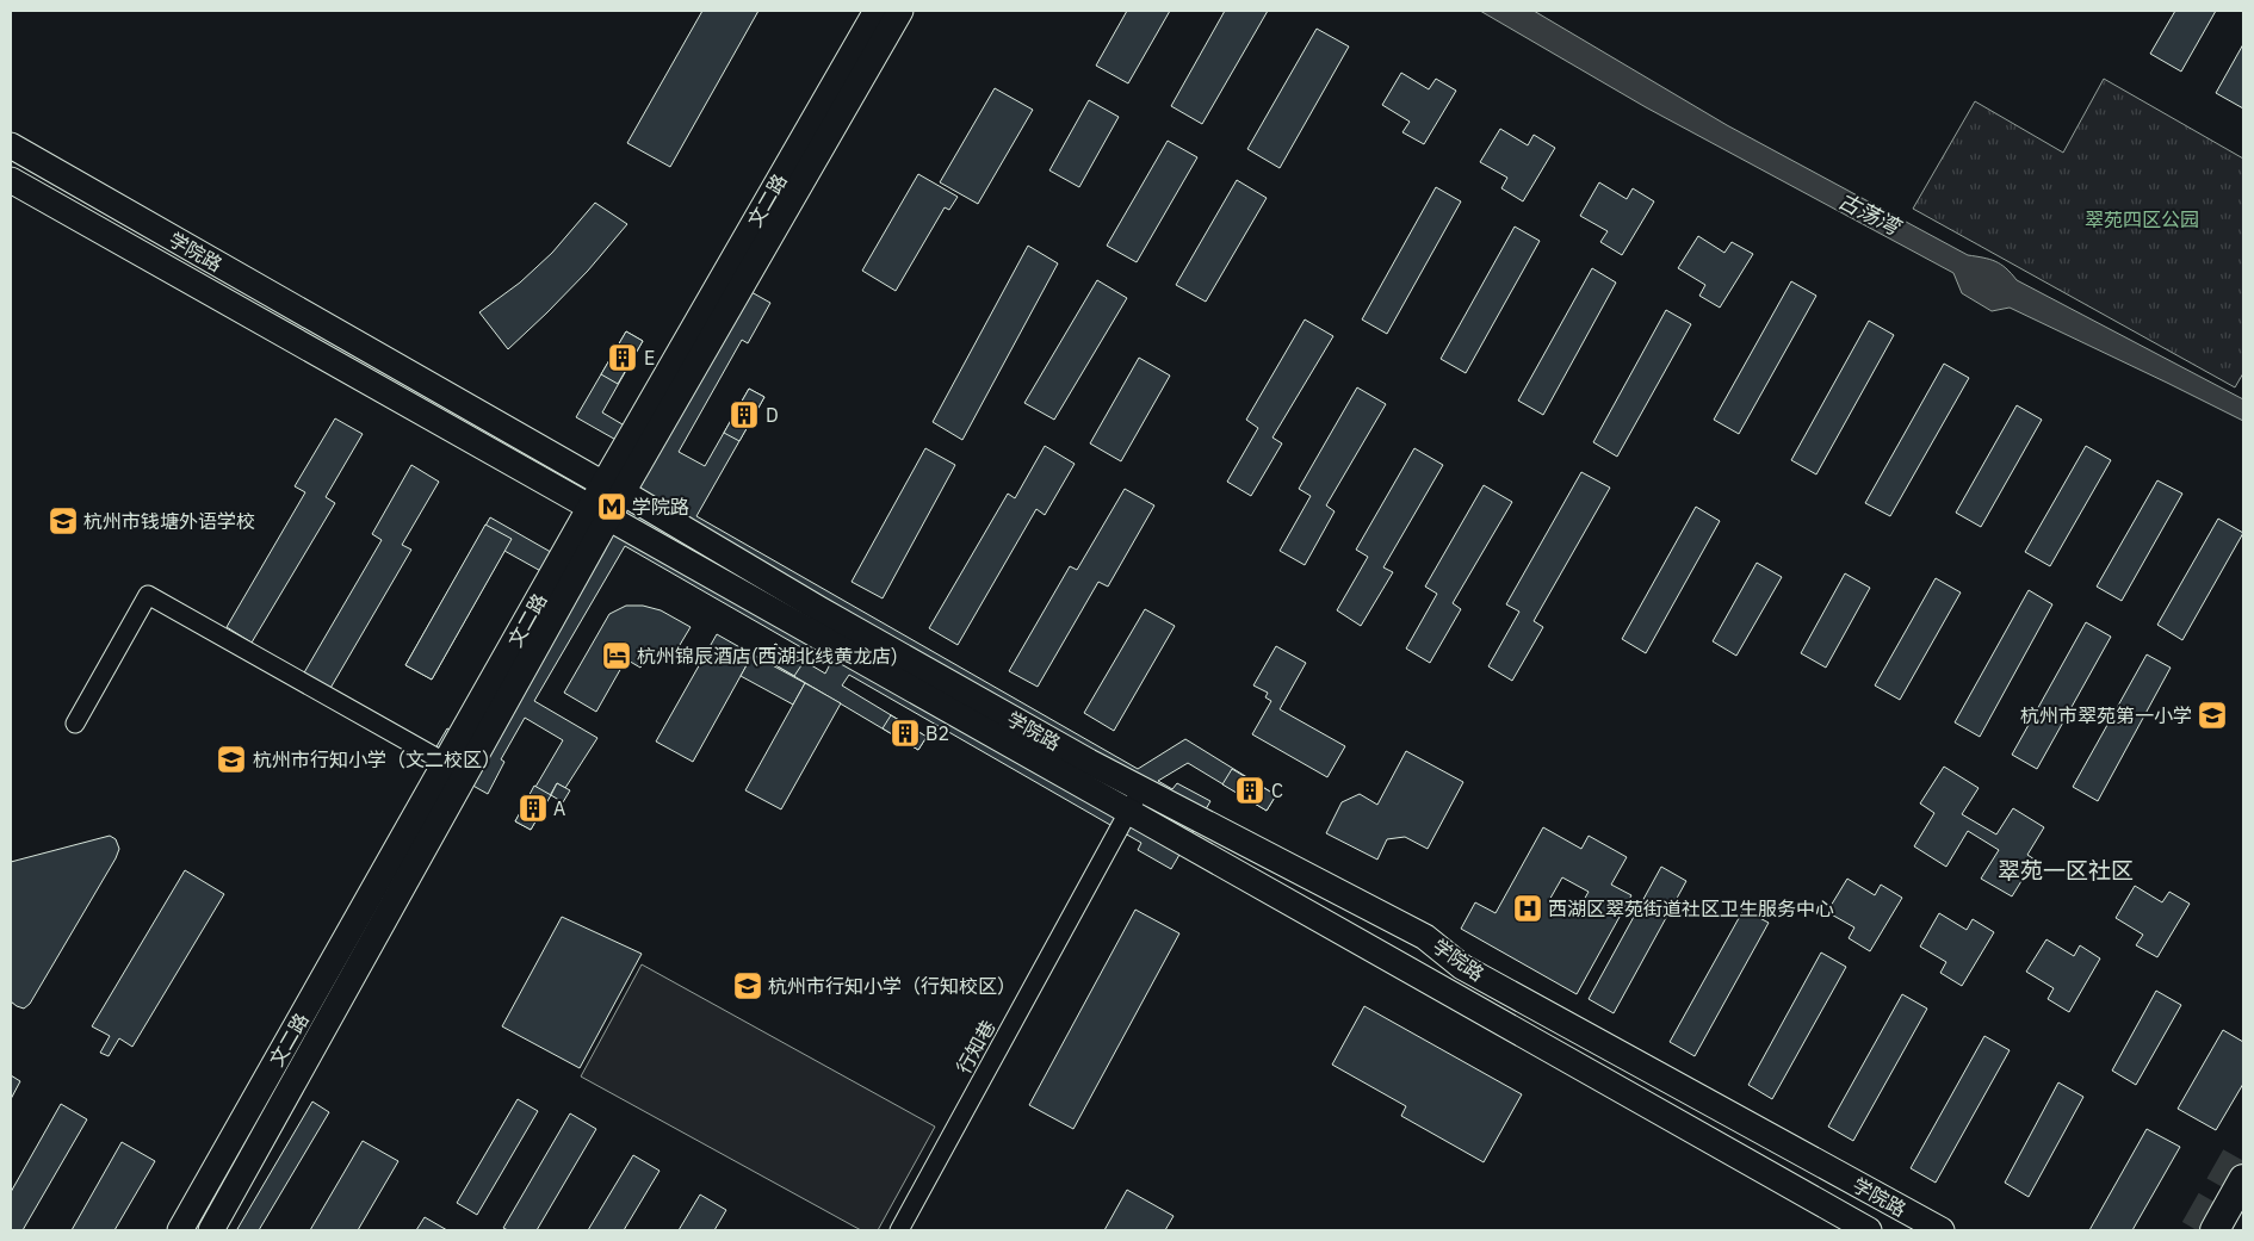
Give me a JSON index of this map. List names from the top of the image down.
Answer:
{
  "streets": {
    "main road": ["文二路", "学院路"],
    "street": ["行知巷"]
  },
  "crossings": [
    ["文二路", "学院路"],
    ["学院路", "行知巷"]
  ],
  "districts": ["翠苑一区社区"],
  "water": ["古荡湾"],
  "parks": ["翠苑四区公园"],
  "places": {
    "building": [
      "E",
      "D",
      "B2",
      "C",
      "A"
    ],
    "metro station": ["学院路"],
    "school or university": [
      "杭州市钱塘外语学校",
      "杭州市翠苑第一小学",
      "杭州市行知小学（文二校区）",
      "杭州市行知小学（行知校区）"
    ],
    "hotel": ["杭州锦辰酒店(西湖北线黄龙店)"],
    "hospital": ["西湖区翠苑街道社区卫生服务中心"]
  }
}
